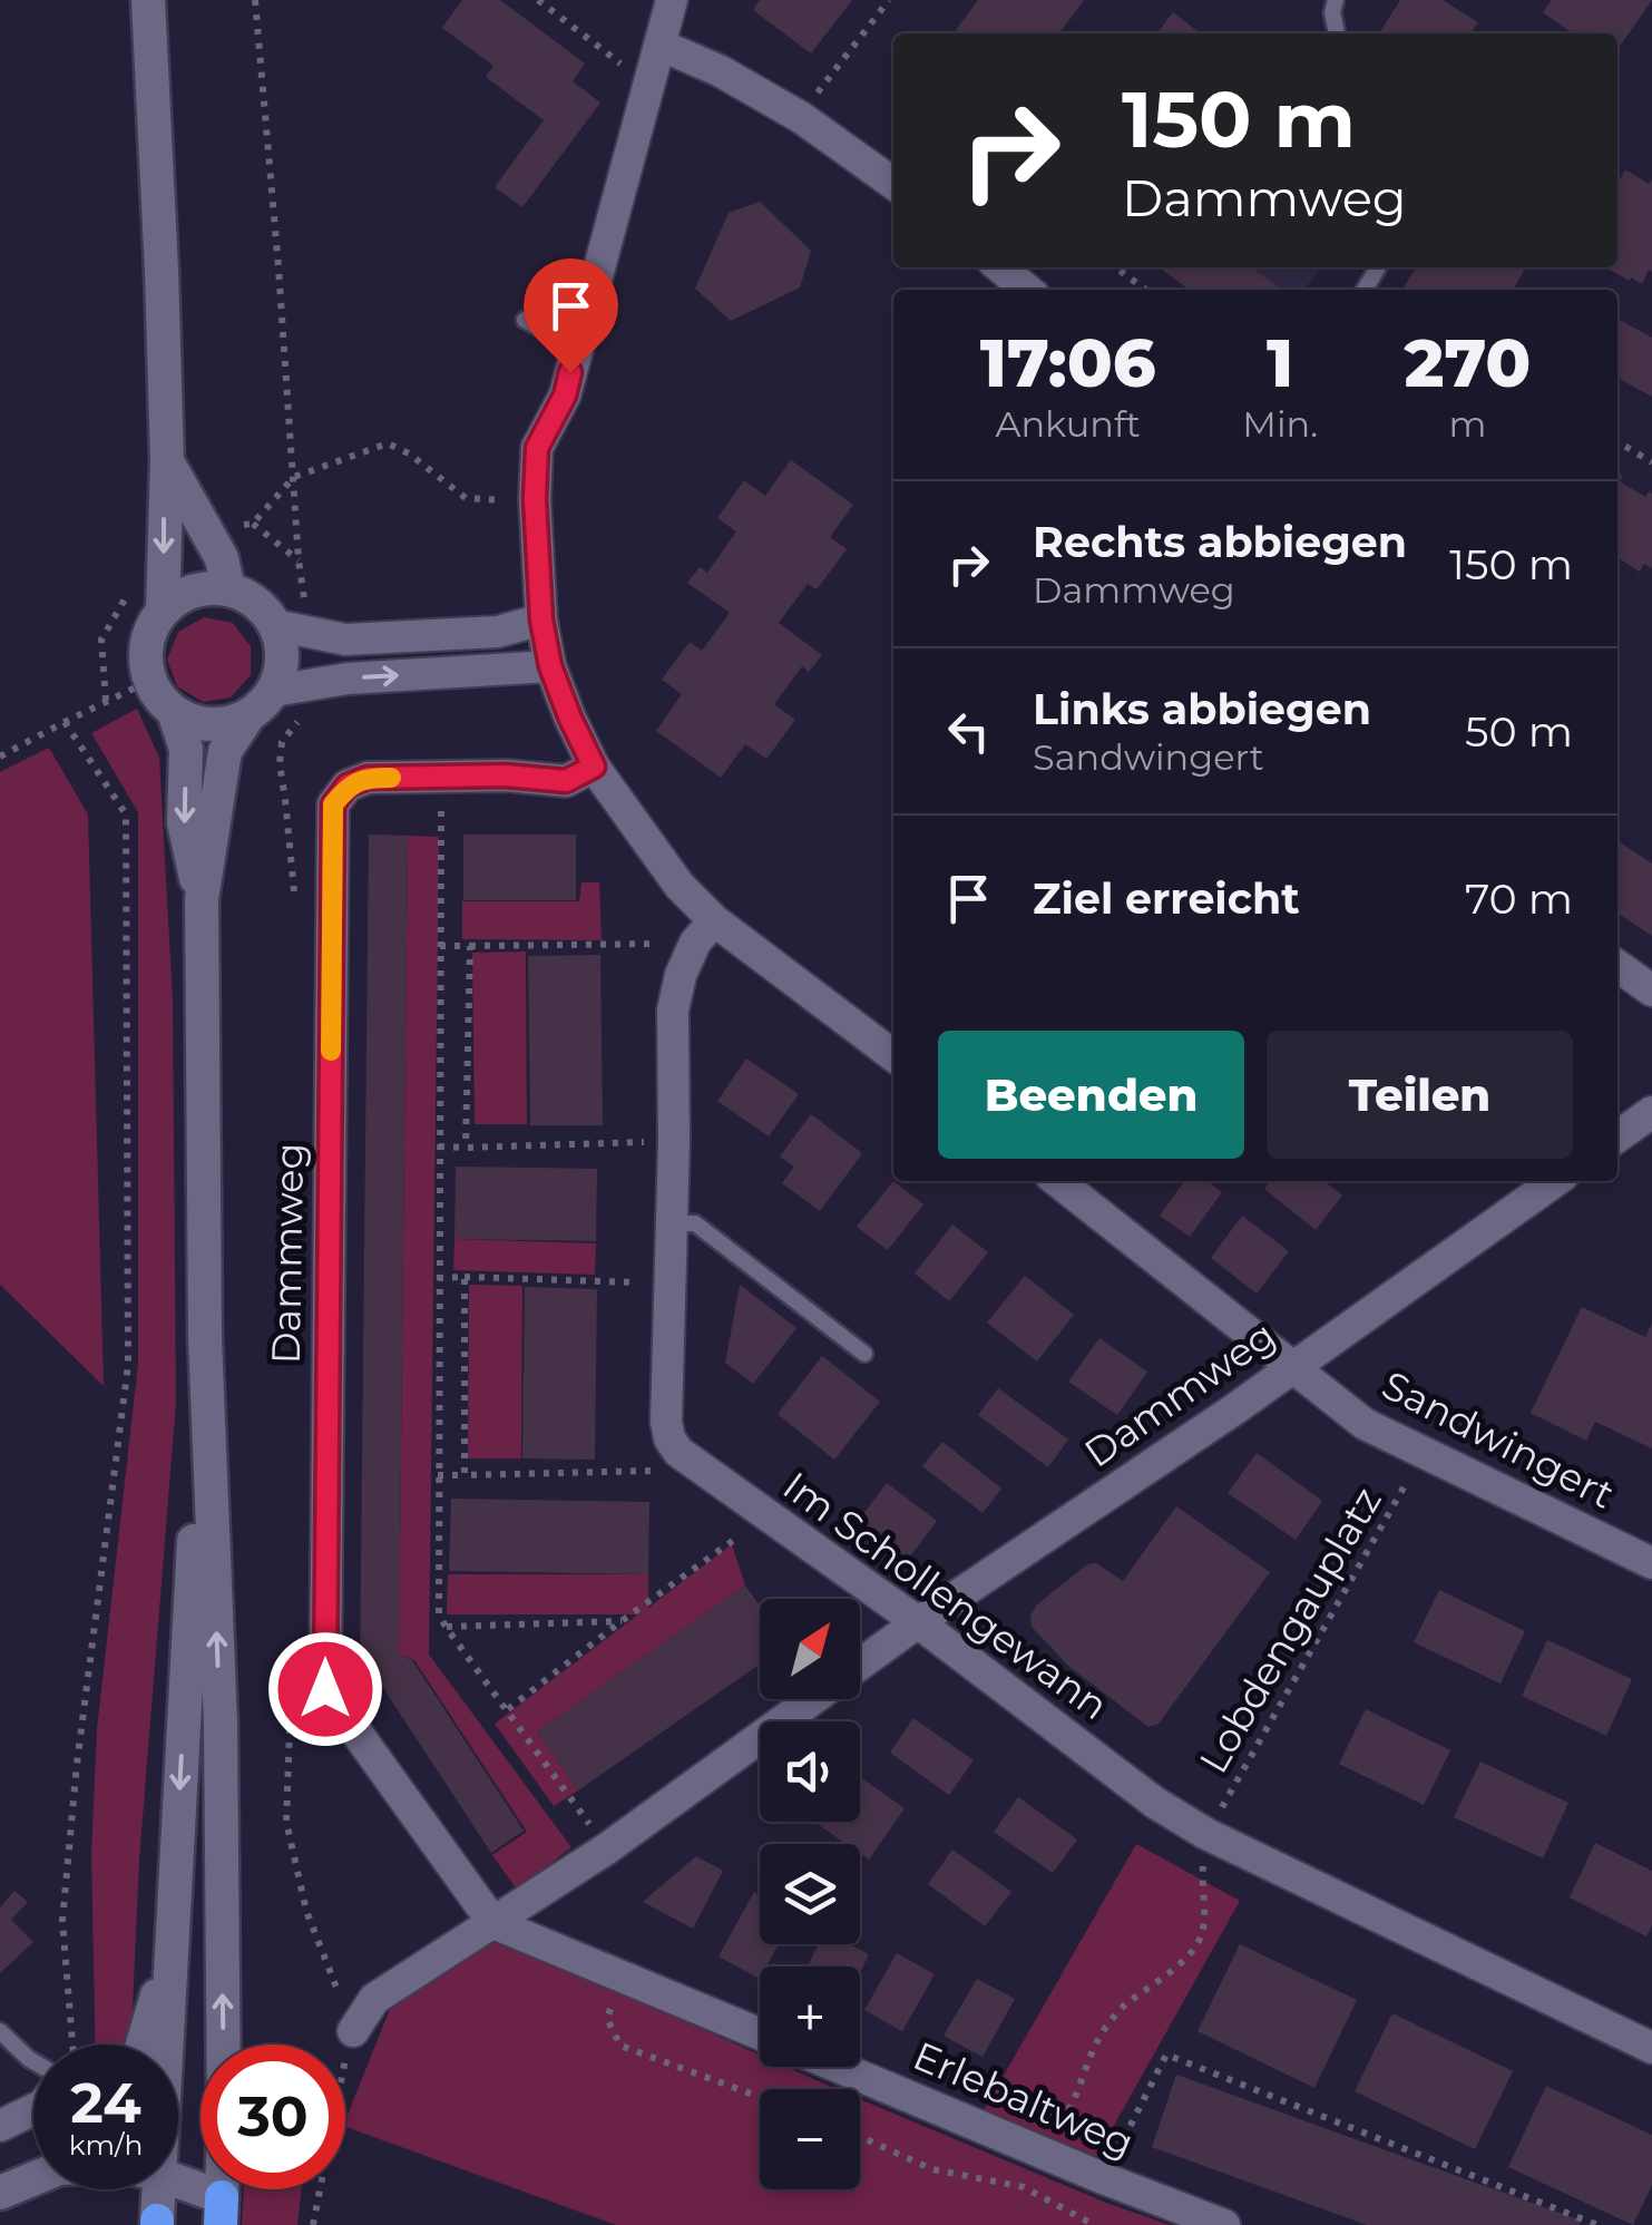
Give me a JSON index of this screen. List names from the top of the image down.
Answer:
{
  "streets": {
    "street": [
      "Dammweg",
      "Sandwingert",
      "Im Schollengewann",
      "Erlebaltweg"
    ],
    "path": ["Lobdengauplatz"]
  },
  "crossings": [
    ["Dammweg", "Sandwingert"],
    ["Dammweg", "Im Schollengewann"],
    ["Sandwingert", "Lobdengauplatz"],
    ["Im Schollengewann", "Lobdengauplatz"]
  ],
  "north": "top right",
  "page": {
    "turn": ["150 m", "Dammweg"],
    "eta": [
      "17:06",
      "Ankunft",
      "1",
      "Min.",
      "270",
      "m"
    ],
    "list": [
      {
        "name": "Rechts abbiegen",
        "note": "Dammweg",
        "value": "150 m"
      },
      {
        "name": "Links abbiegen",
        "note": "Sandwingert",
        "value": "50 m"
      },
      {
        "name": "Ziel erreicht",
        "value": "70 m"
      }
    ],
    "buttons": ["Beenden", "Teilen"],
    "map_buttons": ["+", "−"],
    "speed": "24 km/h",
    "limit": "30"
  }
}
